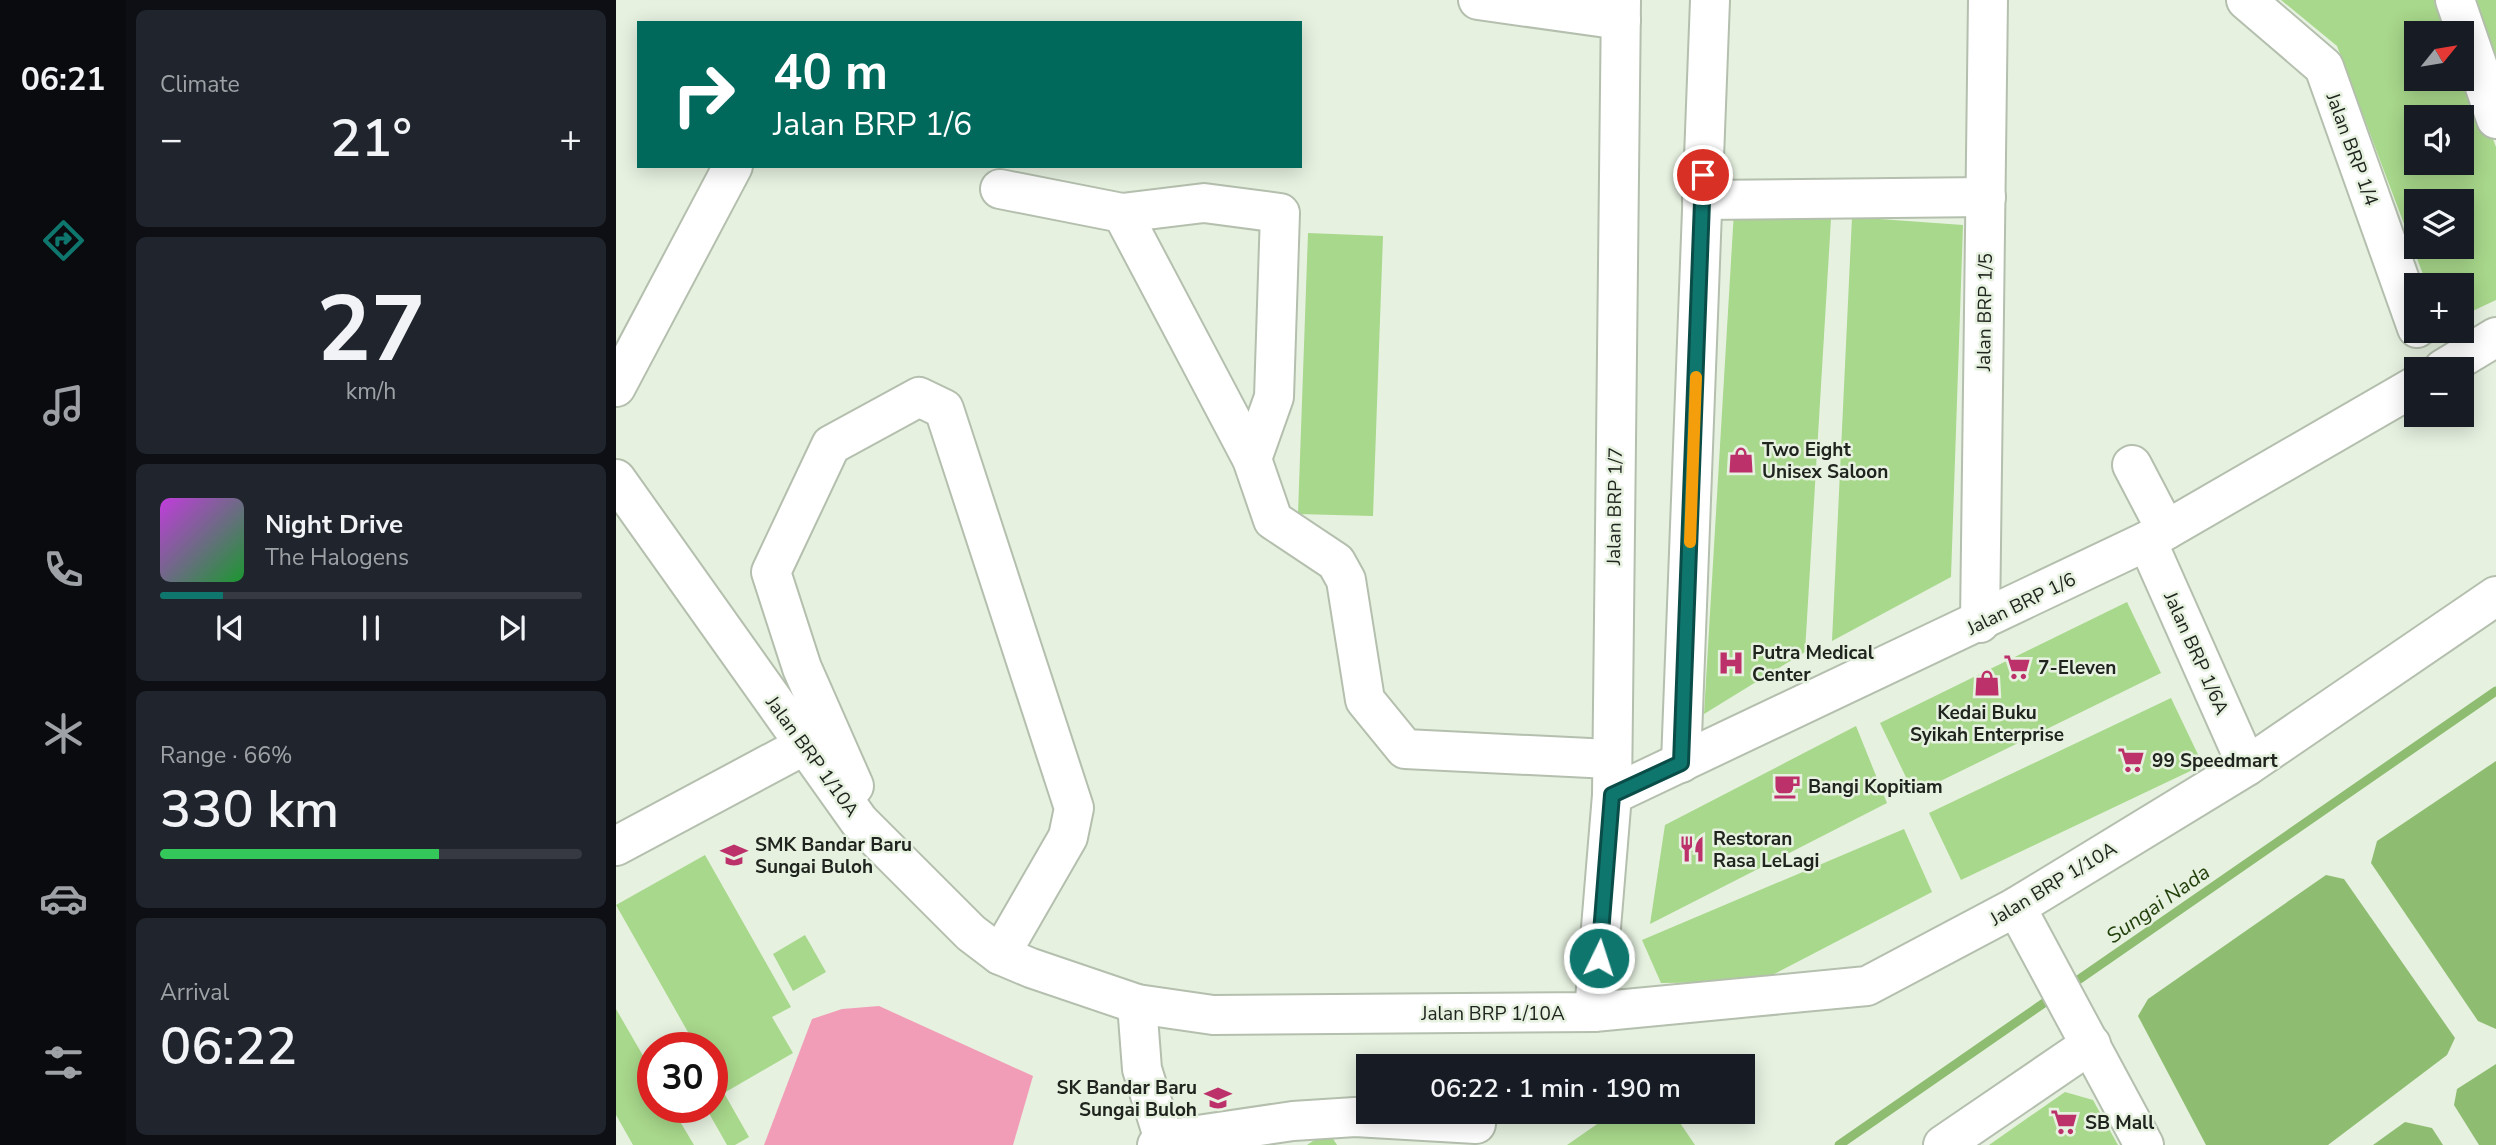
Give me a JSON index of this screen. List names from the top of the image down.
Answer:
{
  "streets": {
    "street": [
      "Jalan BRP 1/4",
      "Jalan BRP 1/5",
      "Jalan BRP 1/7",
      "Jalan BRP 1/6",
      "Jalan BRP 1/6A",
      "Jalan BRP 1/10A"
    ]
  },
  "crossings": [
    ["Jalan BRP 1/5", "Jalan BRP 1/6"],
    ["Jalan BRP 1/7", "Jalan BRP 1/6"],
    ["Jalan BRP 1/7", "Jalan BRP 1/10A"],
    ["Jalan BRP 1/6", "Jalan BRP 1/6A"],
    ["Jalan BRP 1/6A", "Jalan BRP 1/10A"]
  ],
  "water": ["Sungai Nada"],
  "places": {
    "shop": ["Two Eight Unisex Saloon", "Kedai Buku Syikah Enterprise"],
    "hospital": ["Putra Medical Center"],
    "supermarket": ["7-Eleven", "99 Speedmart", "SB Mall"],
    "cafe": ["Bangi Kopitiam"],
    "restaurant": ["Restoran Rasa LeLagi"],
    "school or university": ["SMK Bandar Baru Sungai Buloh", "SK Bandar Baru Sungai Buloh"]
  },
  "north": "top right",
  "page": {
    "tabs": "06:21",
    "tile": [
      "Climate",
      ["27", "km/h"],
      ["Range · 66%", "330 km"],
      ["Arrival", "06:22"]
    ],
    "map_buttons": ["+", "−"],
    "turn": ["40 m", "Jalan BRP 1/6"],
    "heat": ["−", "21°", "+"],
    "song": ["Night Drive", "The Halogens"],
    "limit": "30",
    "trip": "06:22 · 1 min · 190 m"
  }
}
